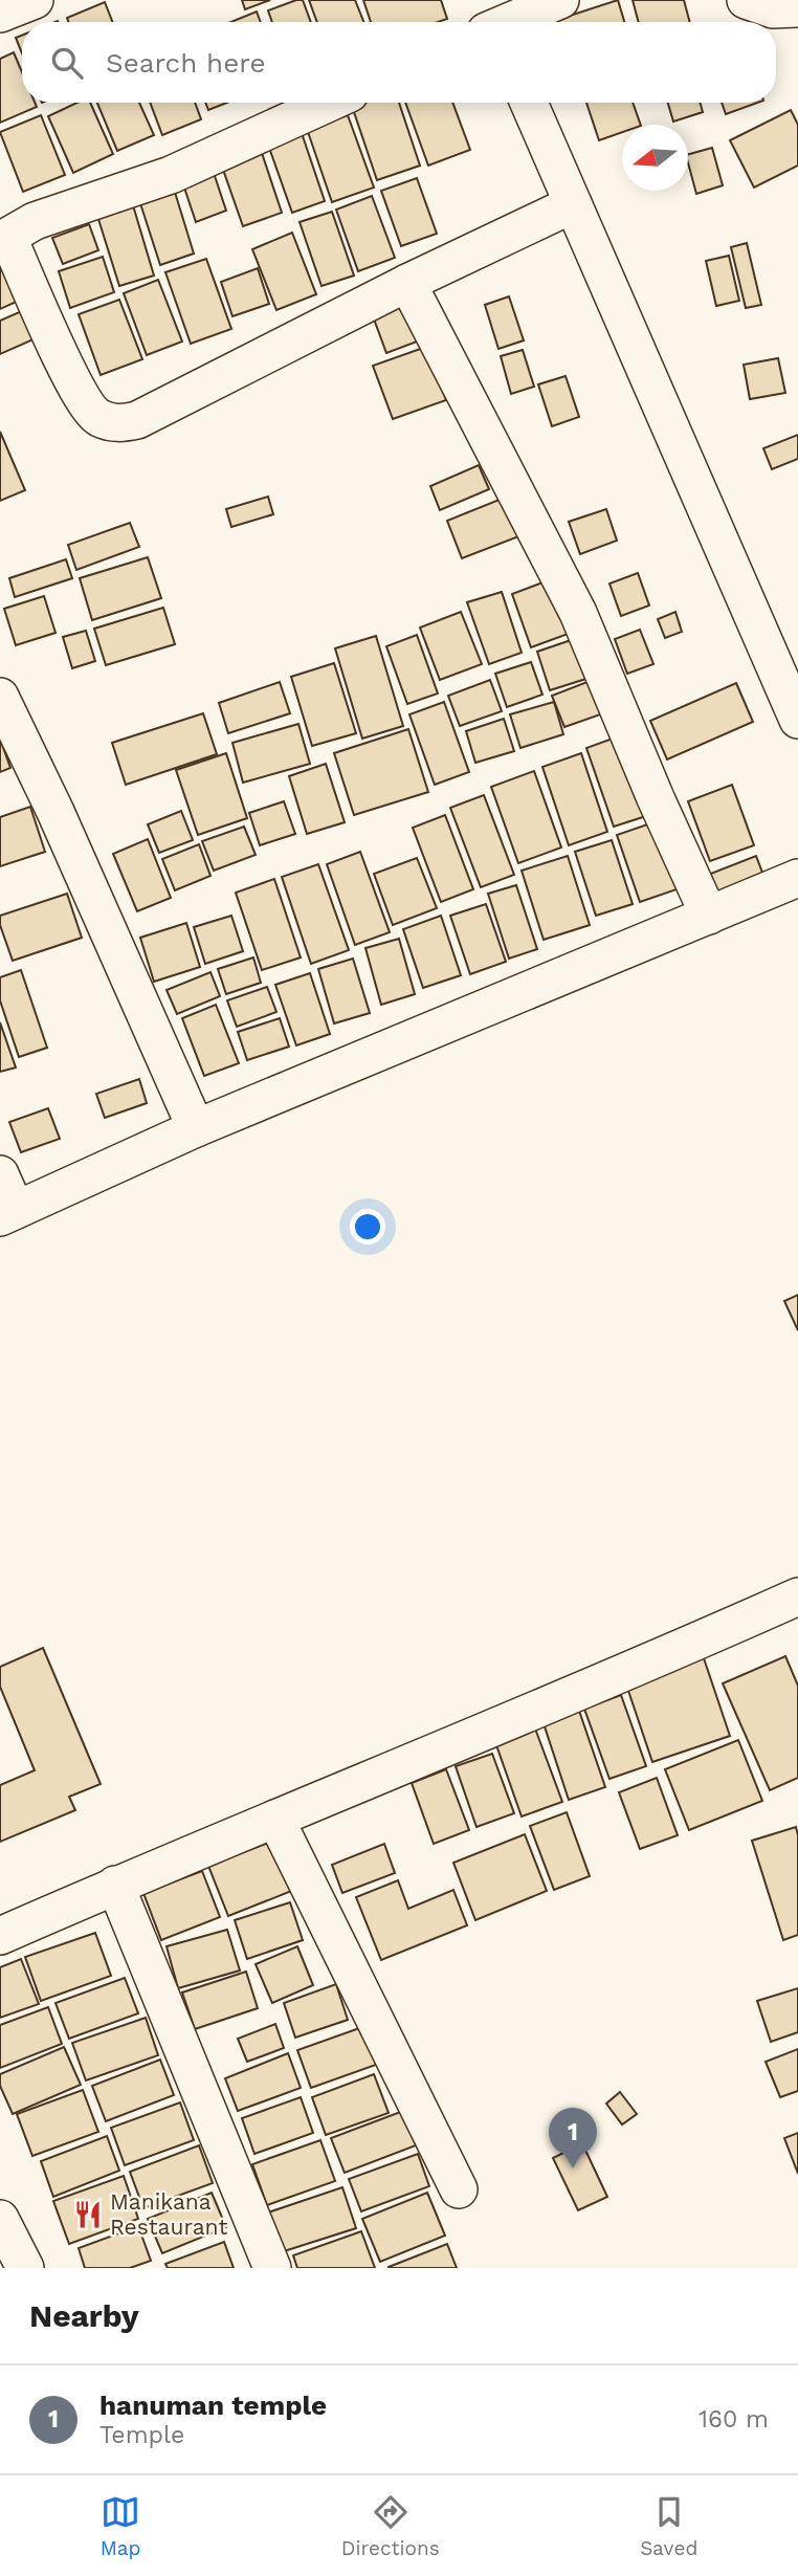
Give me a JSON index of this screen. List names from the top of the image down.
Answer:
{
  "places": {
    "restaurant": ["Manikana Restaurant"]
  },
  "north": "left",
  "page": {
    "search": "Search here",
    "pins": "1",
    "heading": "Nearby",
    "list": [
      {
        "mark": "1",
        "name": "hanuman temple",
        "note": "Temple",
        "value": "160 m"
      }
    ],
    "nav": ["Map", "Directions", "Saved"]
  }
}
